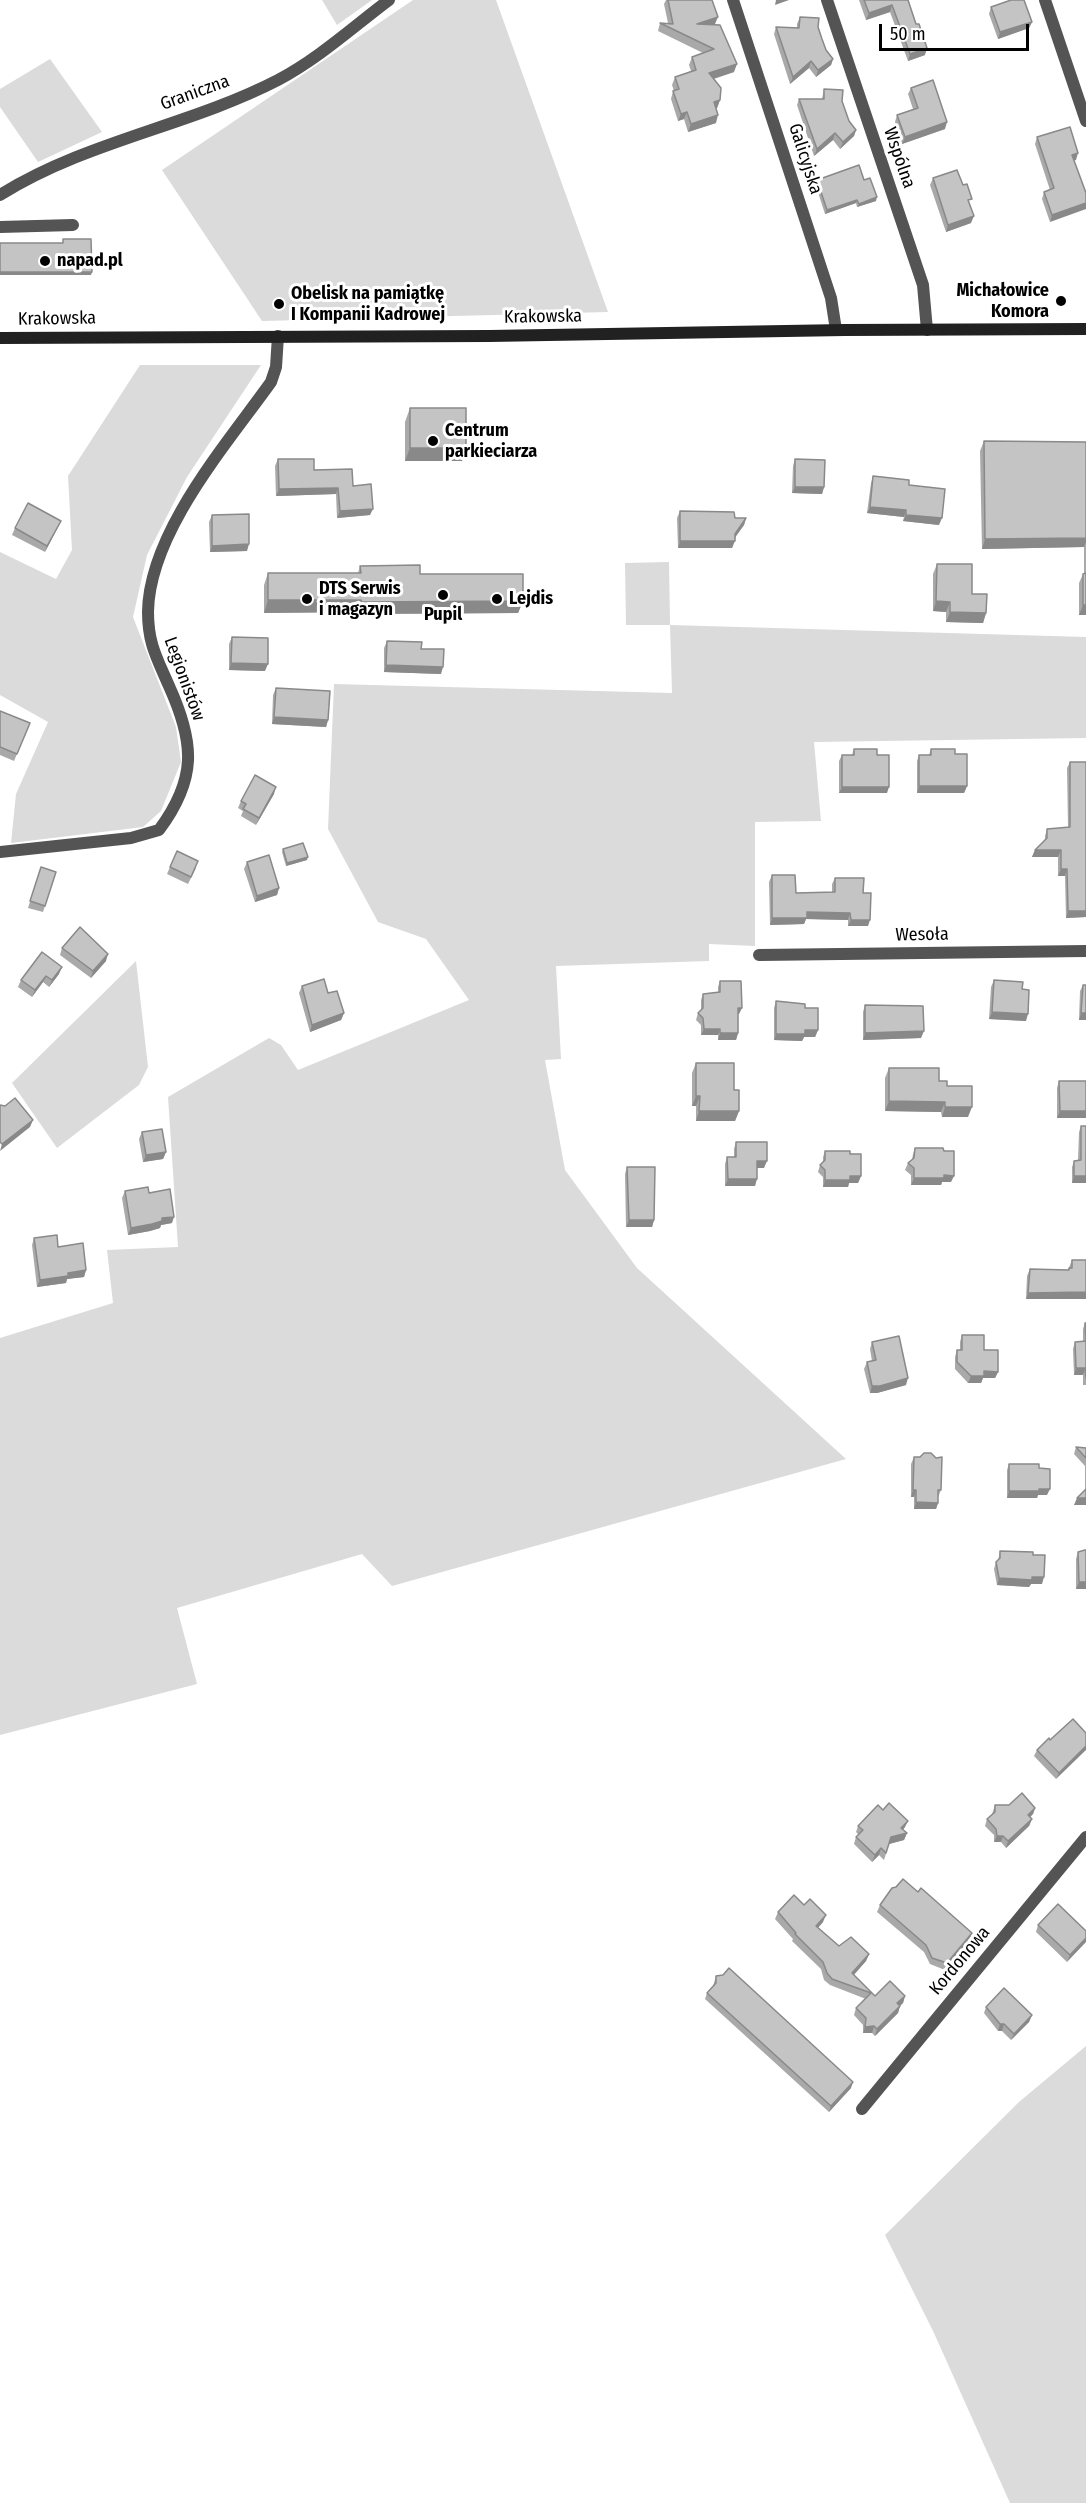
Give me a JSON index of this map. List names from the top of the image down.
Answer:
{
  "streets": {
    "main road": ["Krakowska"],
    "street": [
      "Graniczna",
      "Wspólna",
      "Galicyjska",
      "Legionistów",
      "Wesoła",
      "Kordonowa"
    ]
  },
  "crossings": [
    ["Wspólna", "Krakowska"],
    ["Galicyjska", "Krakowska"],
    ["Krakowska", "Legionistów"]
  ],
  "places": [
    "napad.pl",
    "Michałowice Komora",
    "Obelisk na pamiątkę I Kompanii Kadrowej",
    "Centrum parkieciarza",
    "Pupil",
    "DTS Serwis i magazyn",
    "Lejdis"
  ],
  "scale_bar": "50 m"
}
